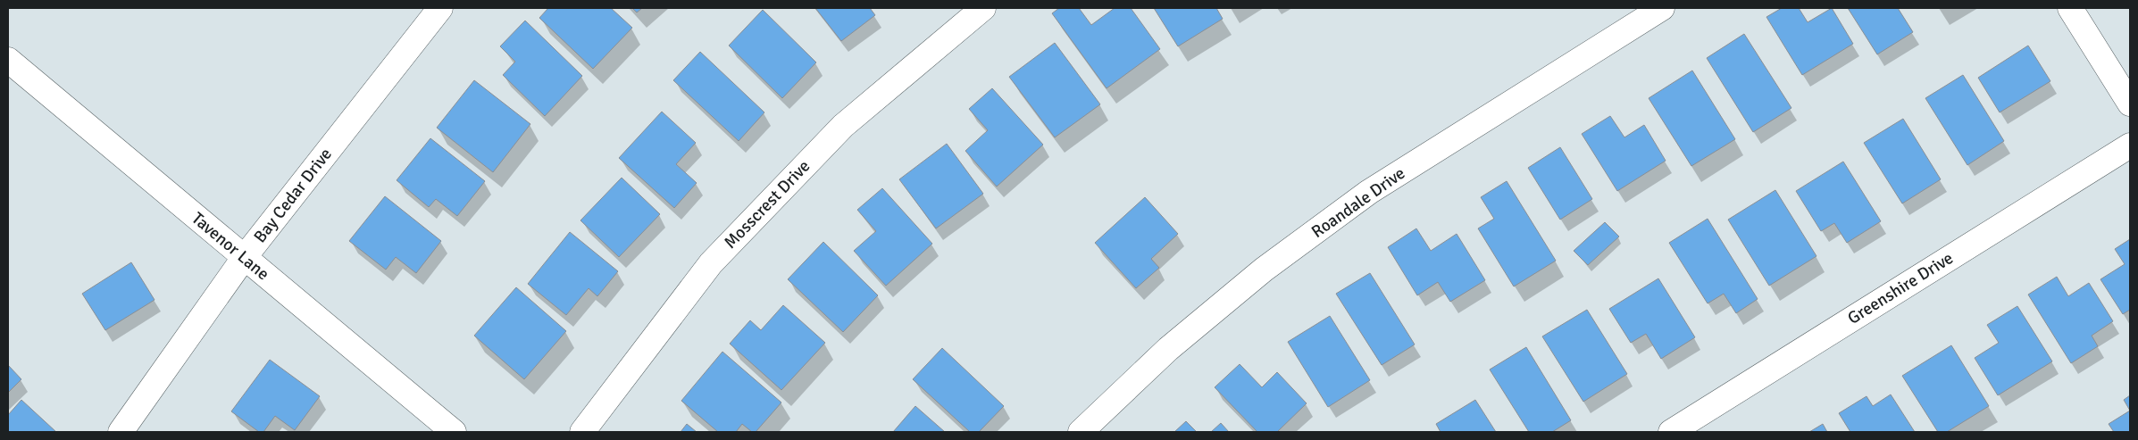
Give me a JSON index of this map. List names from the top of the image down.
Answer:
{
  "streets": {
    "street": [
      "Bay Cedar Drive",
      "Roandale Drive",
      "Mosscrest Drive",
      "Tavenor Lane",
      "Greenshire Drive"
    ]
  },
  "crossings": [
    ["Bay Cedar Drive", "Tavenor Lane"]
  ]
}
